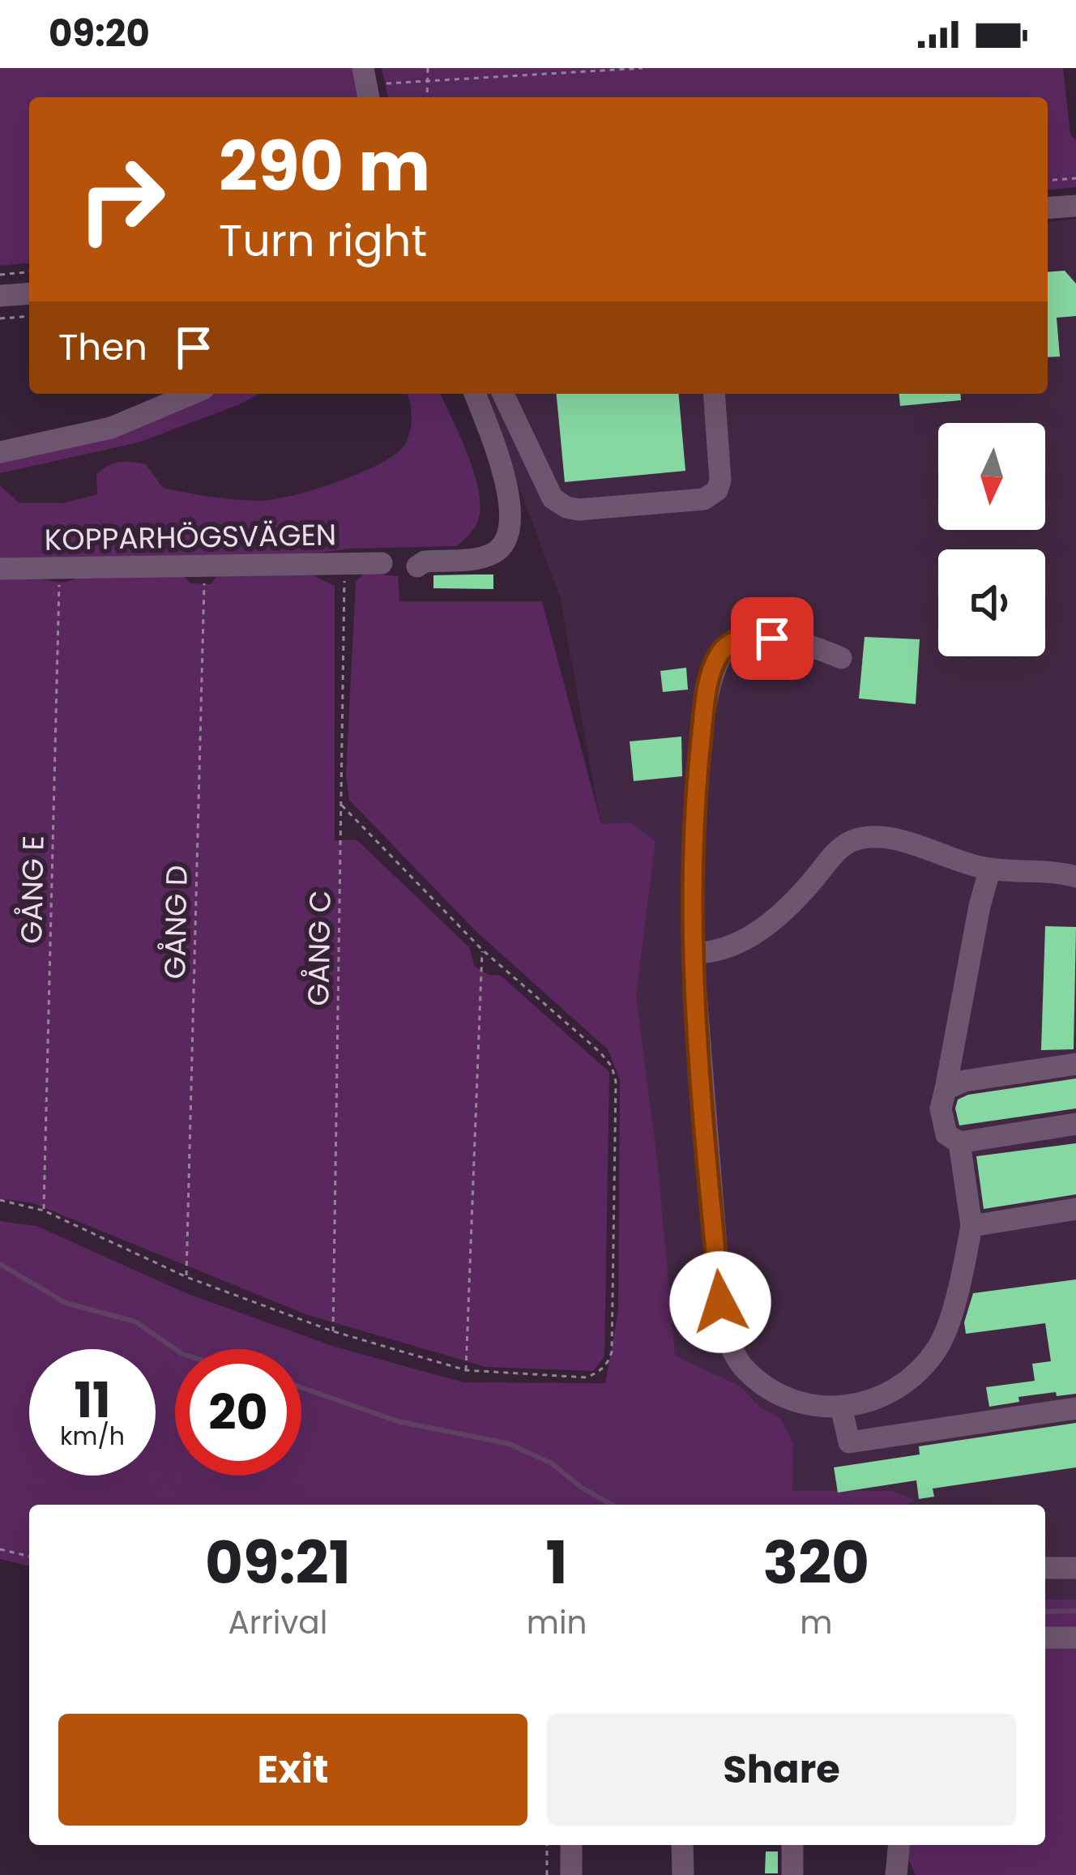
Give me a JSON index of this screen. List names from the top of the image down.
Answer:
{
  "streets": {
    "street": ["KOPPARHÖGSVÄGEN"],
    "path": ["GÅNG E", "GÅNG D", "GÅNG C"]
  },
  "crossings": [
    ["KOPPARHÖGSVÄGEN", "GÅNG E"],
    ["KOPPARHÖGSVÄGEN", "GÅNG D"],
    ["KOPPARHÖGSVÄGEN", "GÅNG C"]
  ],
  "north": "bottom",
  "page": {
    "status": "09:20",
    "turn": ["290 m", "Turn right"],
    "then": "Then",
    "speed": "11 km/h",
    "limit": "20",
    "eta": [
      "09:21",
      "Arrival",
      "1",
      "min",
      "320",
      "m"
    ],
    "buttons": ["Exit", "Share"]
  }
}
